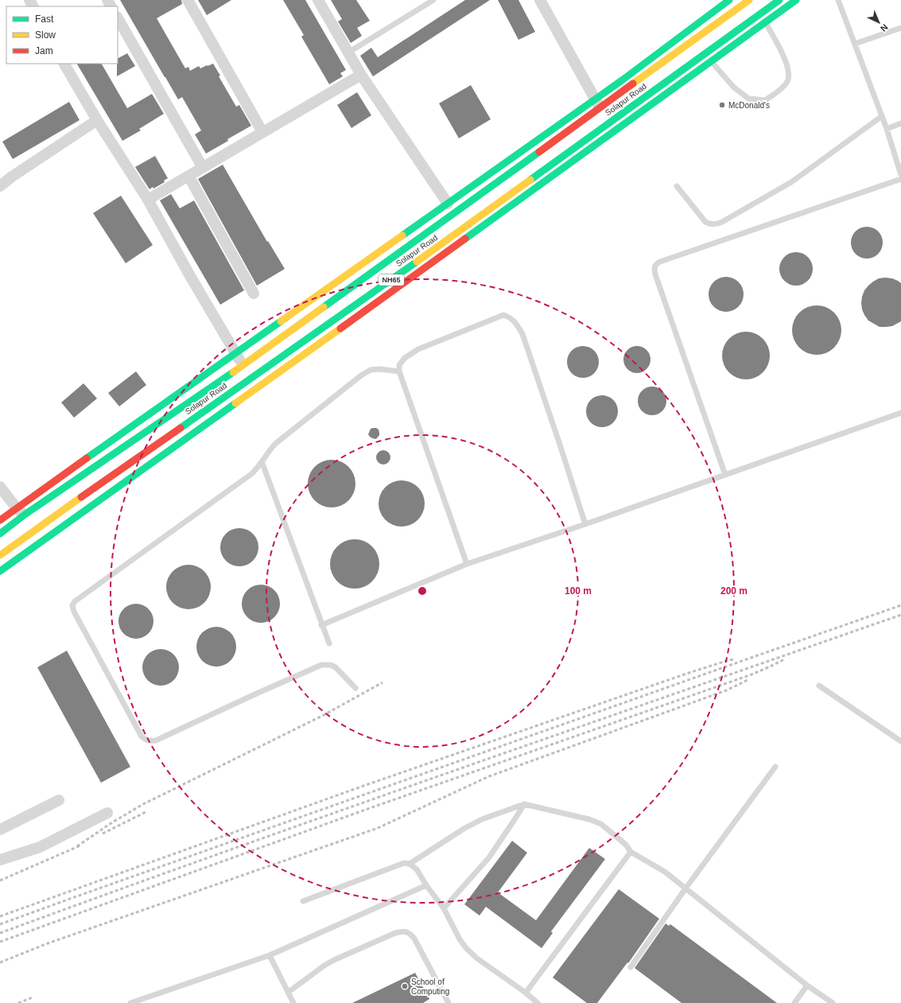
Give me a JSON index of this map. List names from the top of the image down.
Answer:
{
  "streets": {
    "main road": ["Solapur Road", "NH65"]
  },
  "places": ["McDonald's", "School of Computing"],
  "legend": ["Fast", "Slow", "Jam"],
  "north": "bottom right",
  "rings": ["100 m", "200 m"]
}
